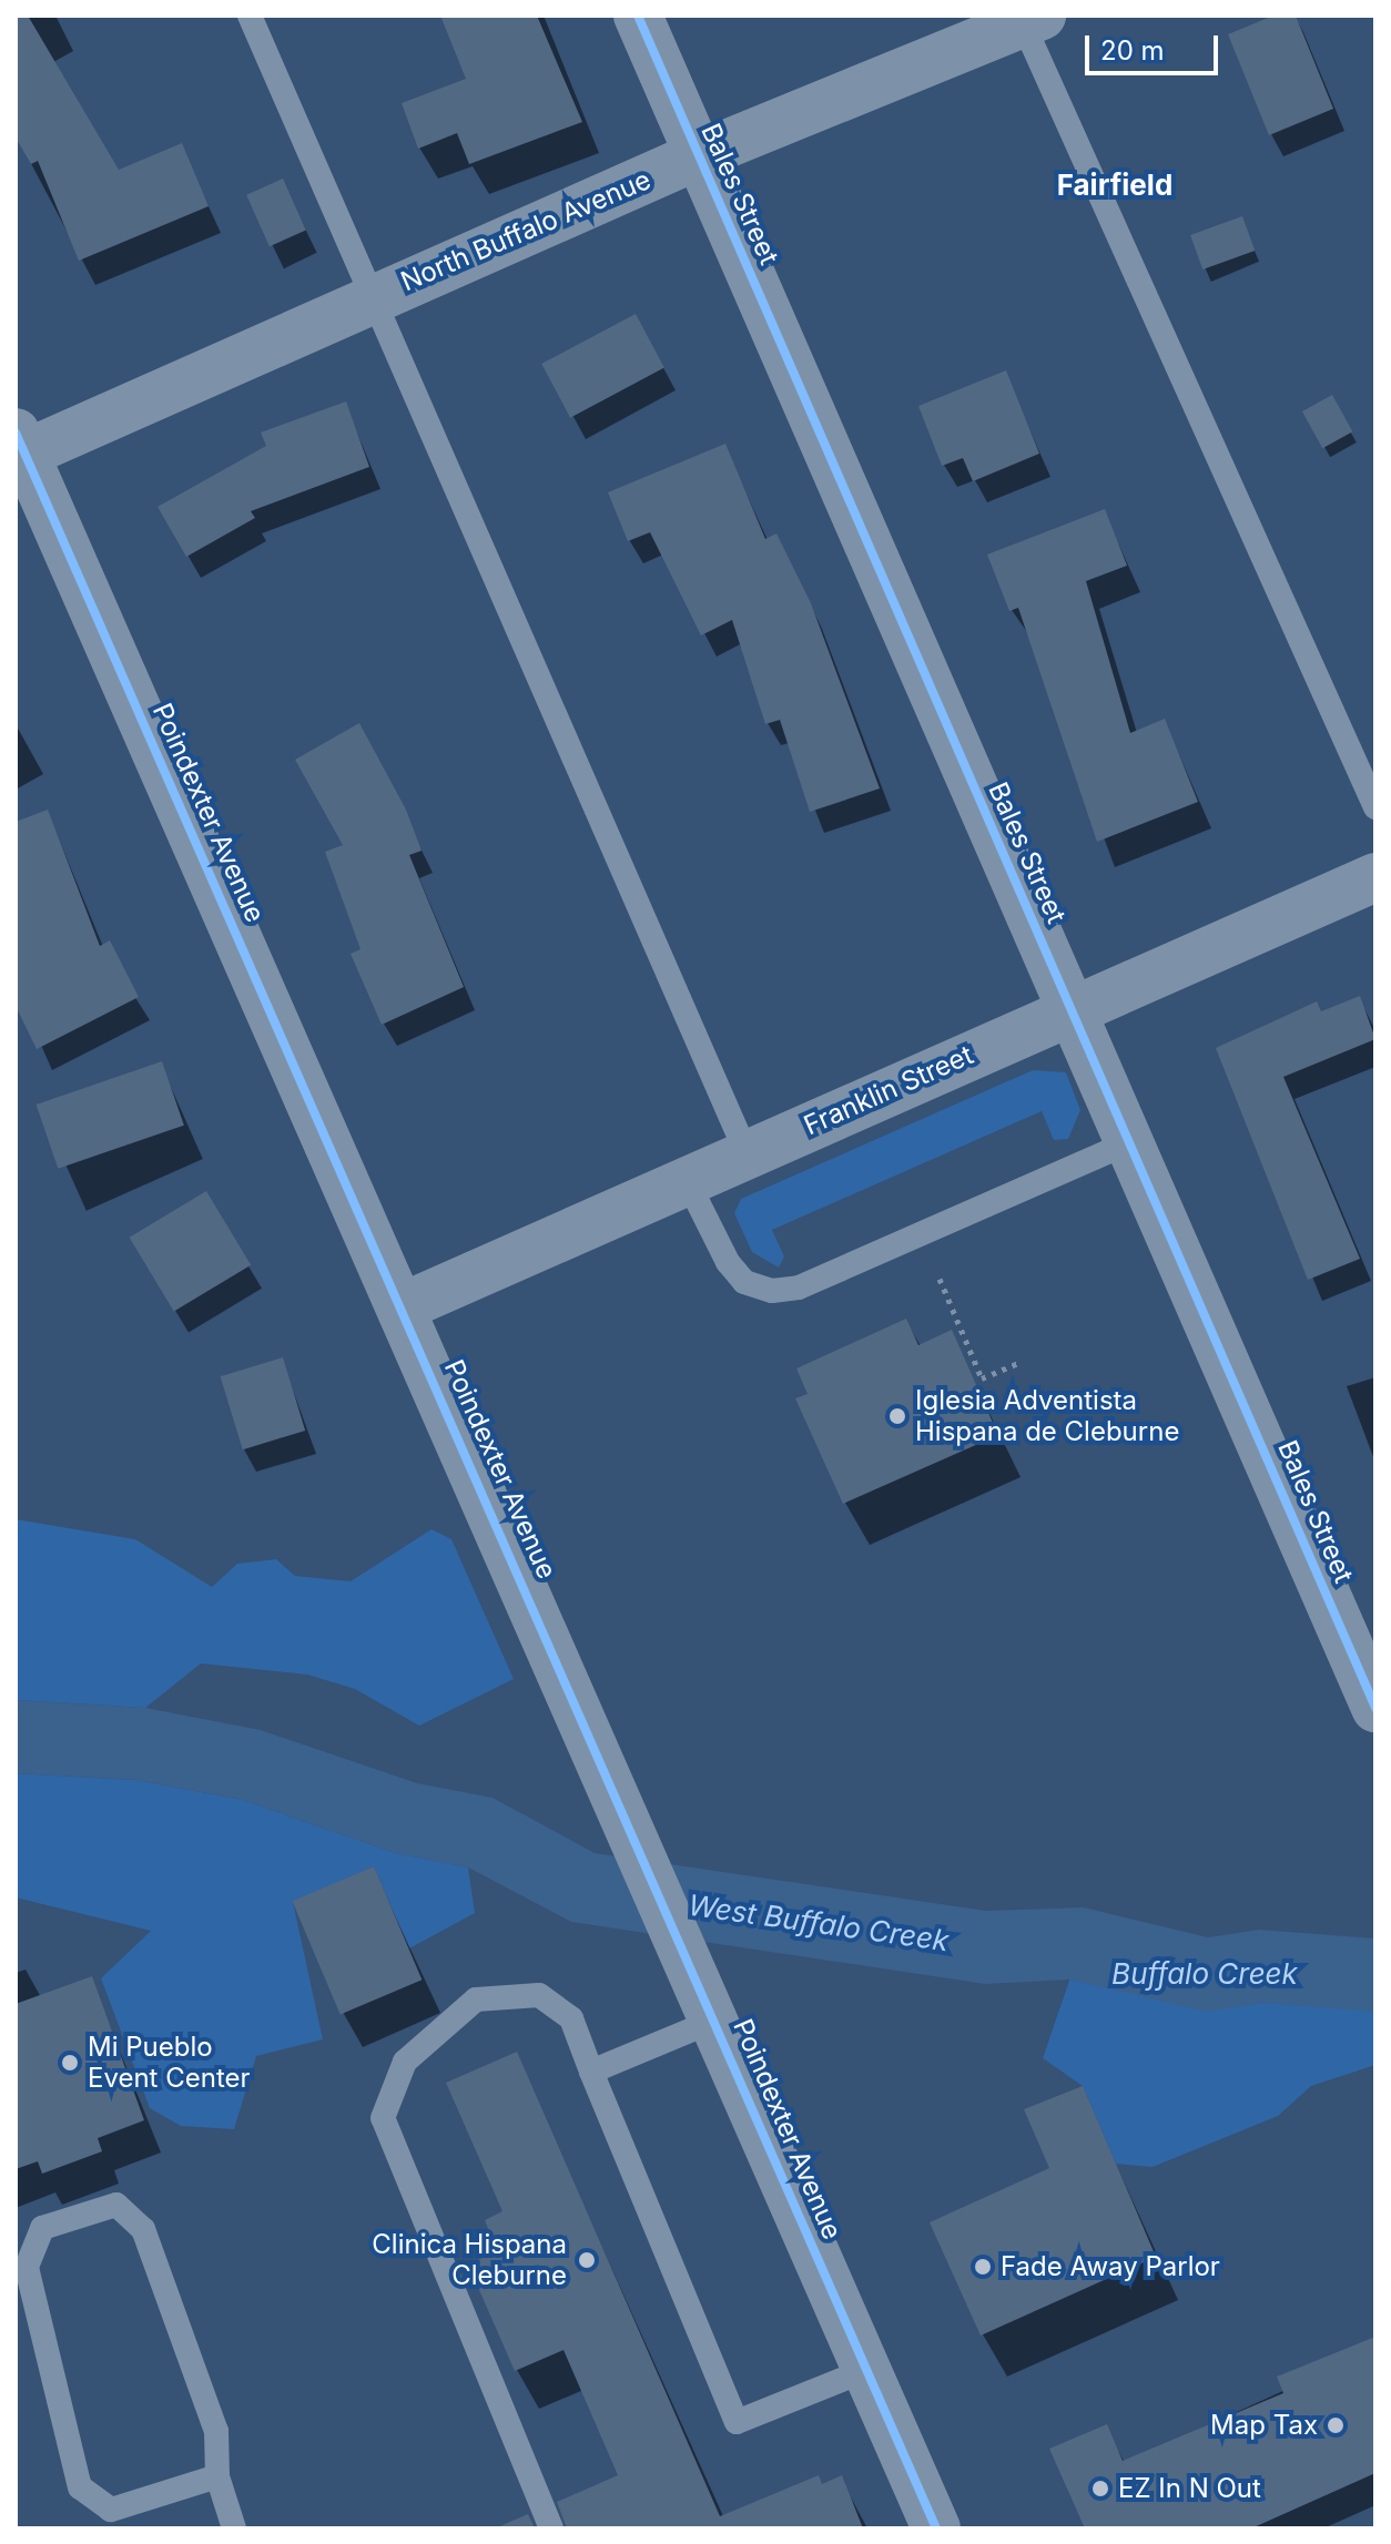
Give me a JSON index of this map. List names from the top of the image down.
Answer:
{
  "streets": {
    "street": [
      "Bales Street",
      "North Buffalo Avenue",
      "Poindexter Avenue",
      "Franklin Street"
    ]
  },
  "crossings": [
    ["Bales Street", "North Buffalo Avenue"],
    ["Bales Street", "Franklin Street"],
    ["North Buffalo Avenue", "Poindexter Avenue"],
    ["Poindexter Avenue", "Franklin Street"]
  ],
  "districts": ["Fairfield"],
  "water": ["West Buffalo Creek", "Buffalo Creek"],
  "places": [
    "Iglesia Adventista Hispana de Cleburne",
    "Mi Pueblo Event Center",
    "Clinica Hispana Cleburne",
    "Fade Away Parlor",
    "Map Tax",
    "EZ In N Out"
  ],
  "scale_bar": "20 m"
}
